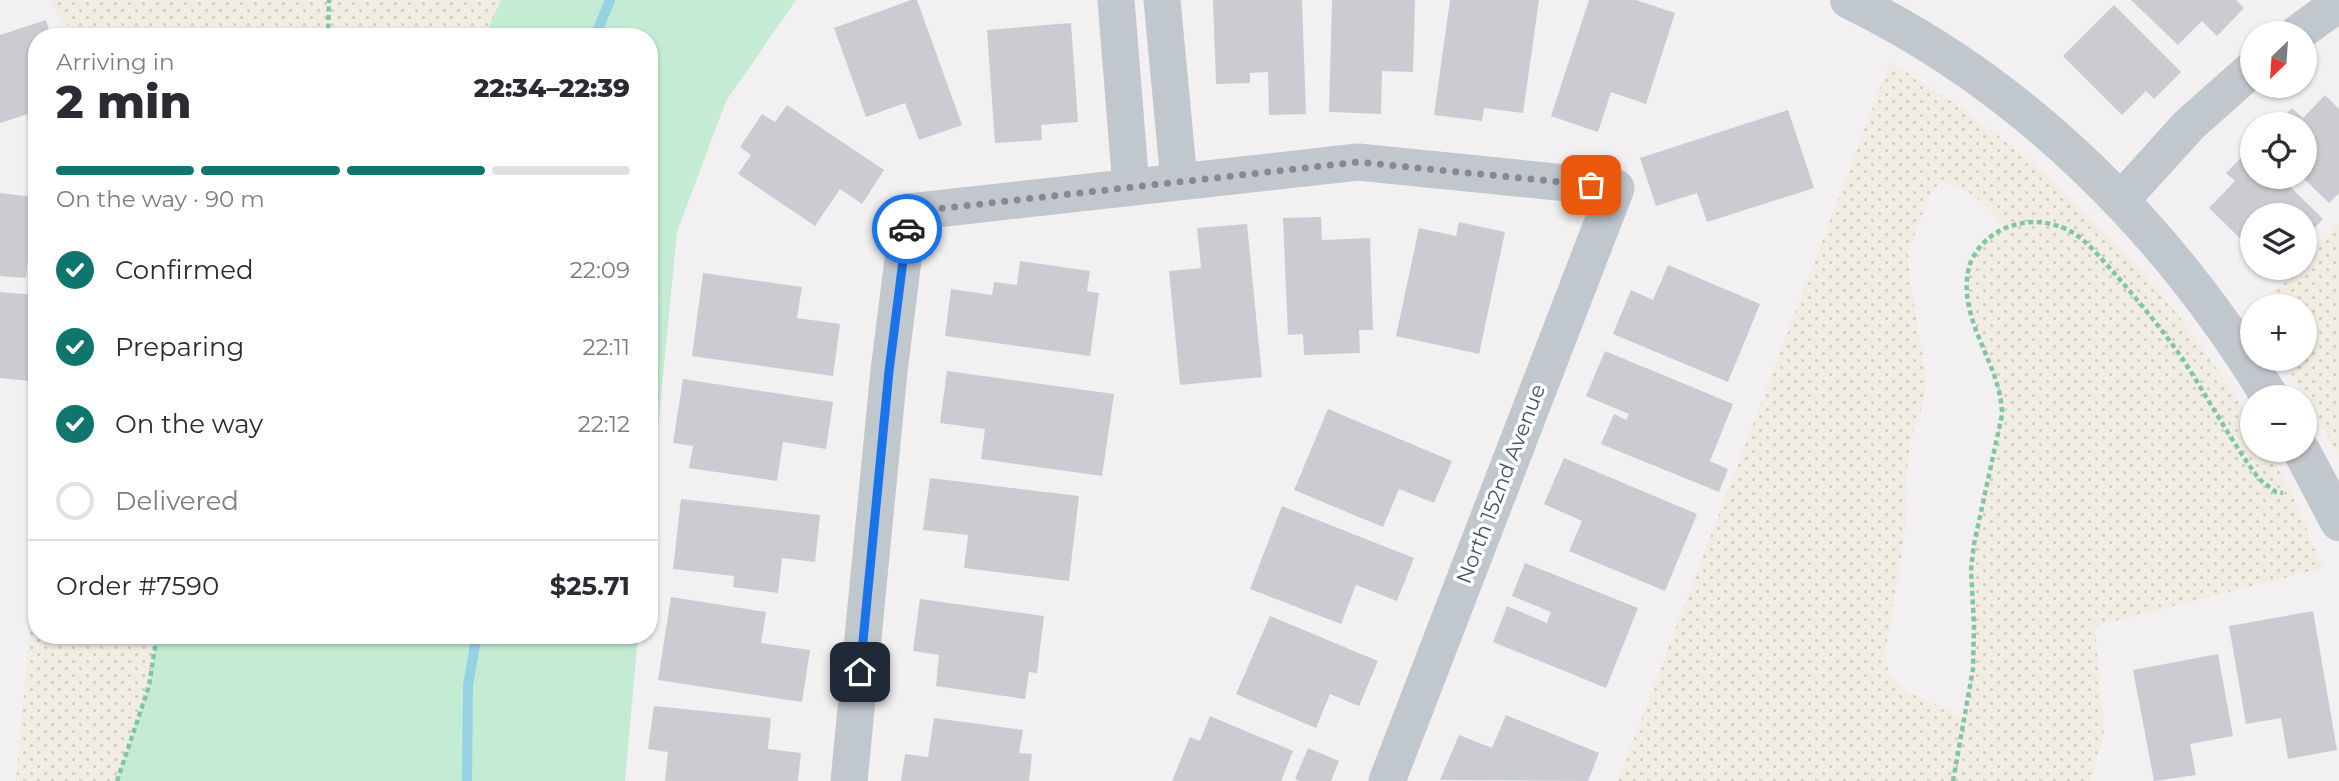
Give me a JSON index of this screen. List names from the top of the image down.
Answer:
{
  "streets": {
    "street": ["North 152nd Avenue"]
  },
  "north": "bottom left",
  "page": {
    "map_buttons": ["+", "−"],
    "heading": ["2 min", "Arriving in", "22:34–22:39"],
    "panel": ["Order #7590", "$25.71"],
    "bar": "On the way · 90 m",
    "list": [
      ["Confirmed", "22:09"],
      ["Preparing", "22:11"],
      ["On the way", "22:12"],
      "Delivered"
    ]
  }
}
